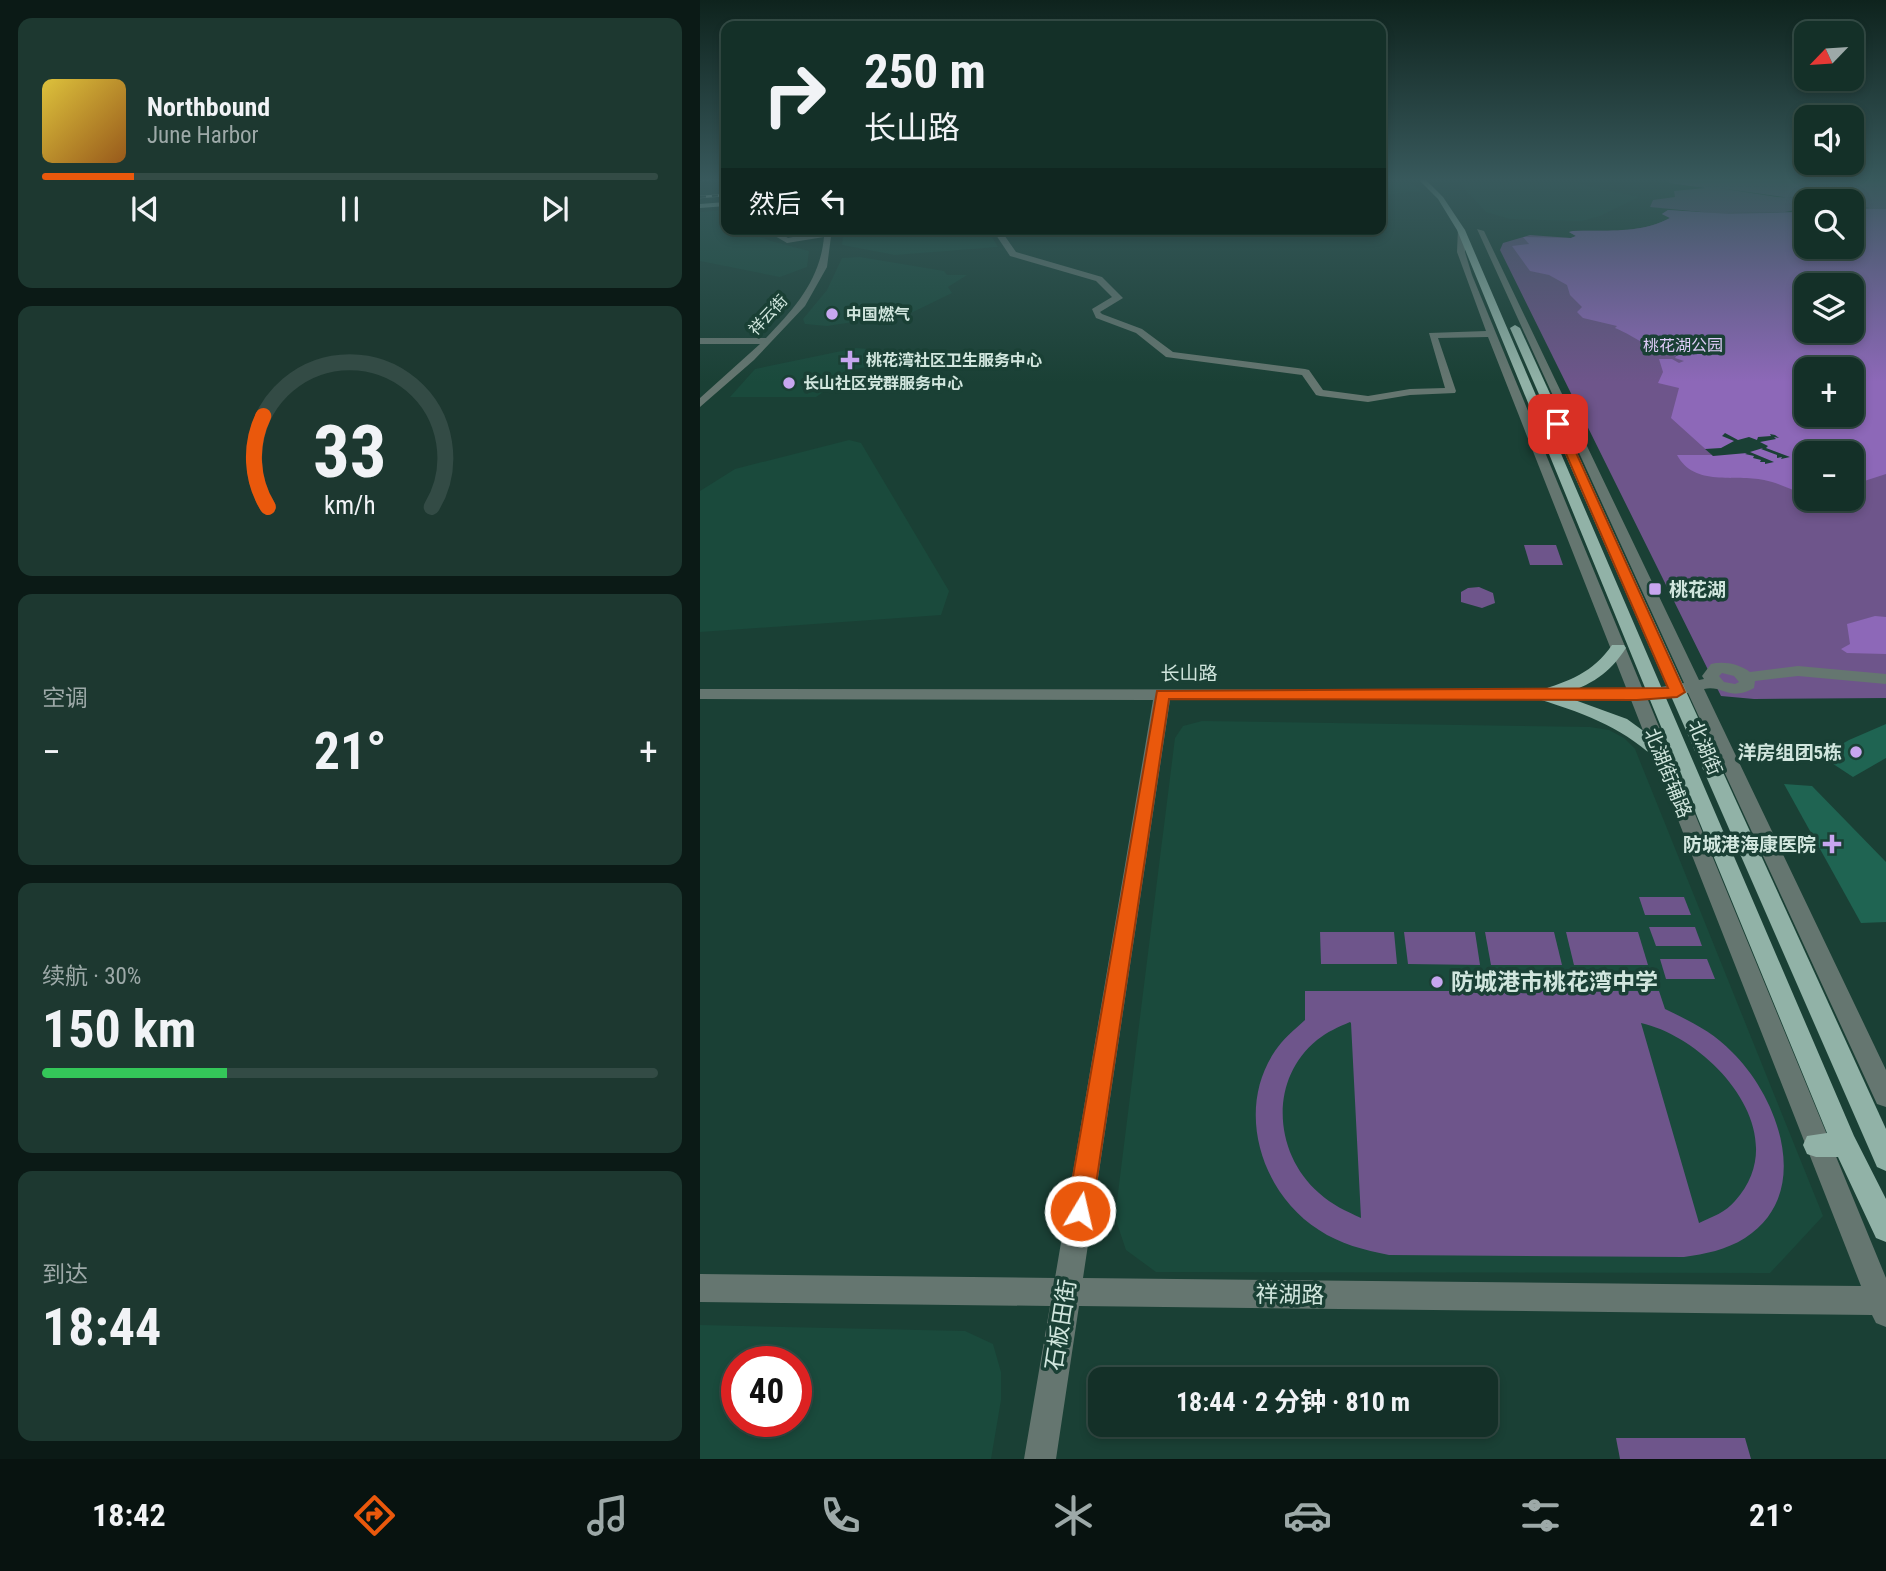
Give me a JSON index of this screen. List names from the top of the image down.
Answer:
{
  "streets": {
    "main road": ["北湖街"],
    "street": [
      "祥云街",
      "长山路",
      "北湖街辅路",
      "祥湖路",
      "石板田街"
    ]
  },
  "crossings": [
    ["长山路", "北湖街"],
    ["长山路", "北湖街辅路"],
    ["长山路", "石板田街"],
    ["北湖街", "北湖街辅路"],
    ["北湖街辅路", "祥湖路"],
    ["祥湖路", "石板田街"]
  ],
  "parks": ["桃花湖公园"],
  "places": {
    "other": [
      "中国燃气",
      "长山社区党群服务中心",
      "洋房组团5栋",
      "防城港市桃花湾中学"
    ],
    "health": ["桃花湾社区卫生服务中心", "防城港海康医院"],
    "transit": ["桃花湖"]
  },
  "north": "bottom left",
  "page": {
    "map_buttons": ["+", "−"],
    "turn": ["250 m", "长山路"],
    "song": ["Northbound", "June Harbor"],
    "then": "然后",
    "tile": [
      "空调",
      ["续航 · 30%", "150 km"],
      ["到达", "18:44"]
    ],
    "heat": ["−", "21°", "+"],
    "limit": "40",
    "trip": "18:44 · 2 分钟 · 810 m",
    "tabs": ["18:42", "21°"],
    "gauge": ["33", "km/h"]
  }
}
